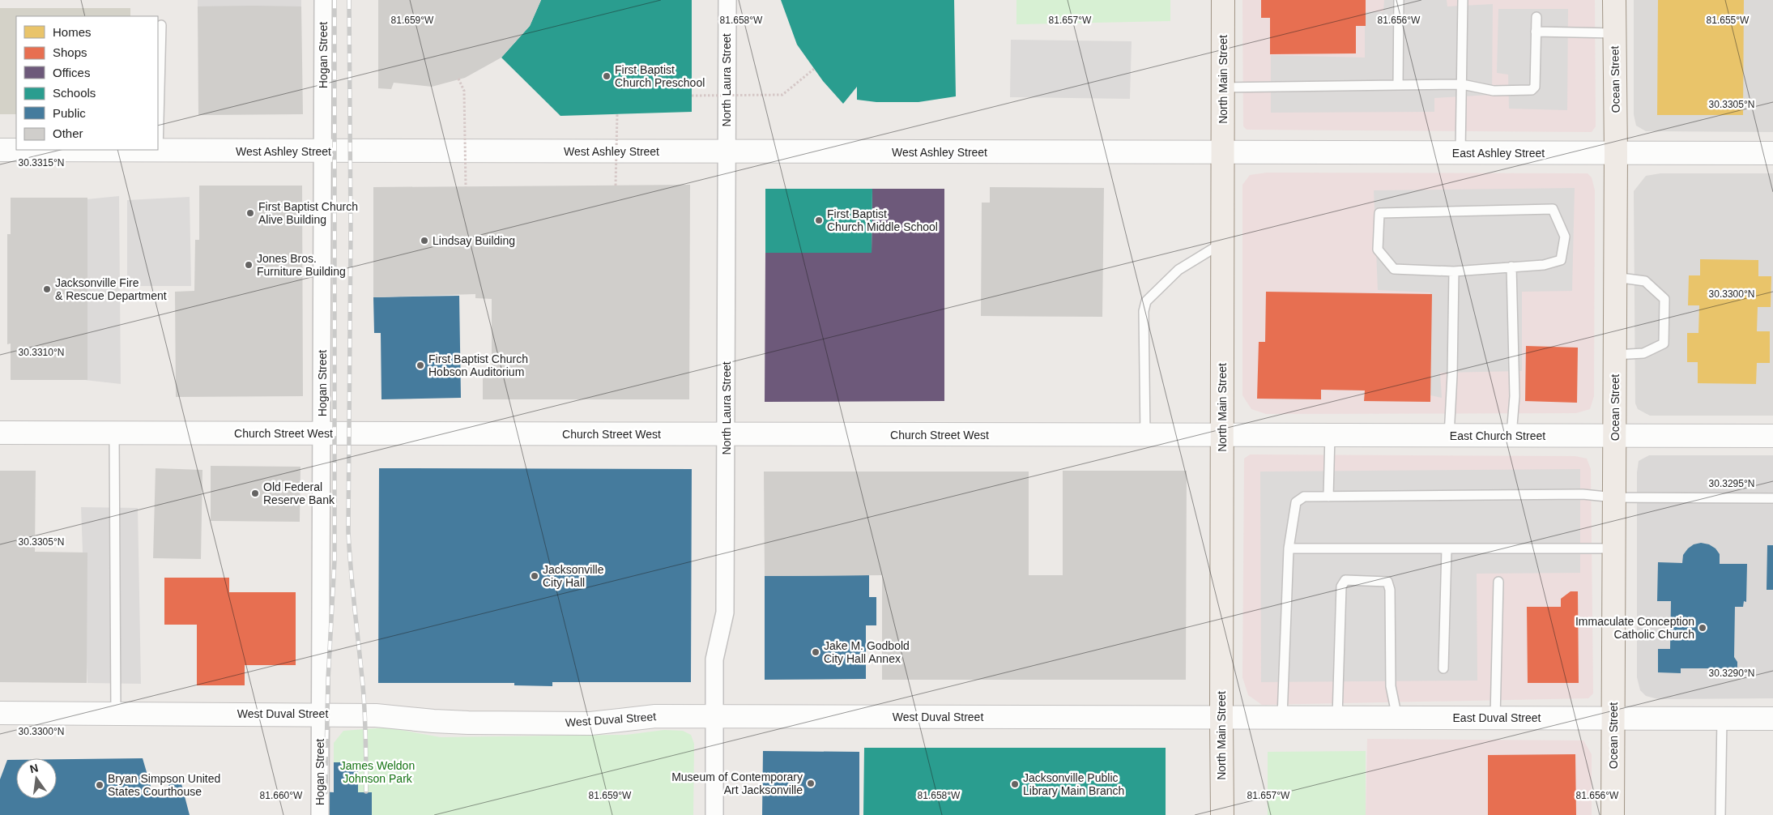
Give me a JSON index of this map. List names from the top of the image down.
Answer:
{
  "streets": {
    "main road": ["North Main Street", "Ocean Street"],
    "street": [
      "Hogan Street",
      "North Laura Street",
      "West Ashley Street",
      "East Ashley Street",
      "Church Street West",
      "East Church Street",
      "West Duval Street",
      "East Duval Street"
    ]
  },
  "crossings": [
    ["Hogan Street", "West Ashley Street"],
    ["Hogan Street", "Church Street West"],
    ["Hogan Street", "West Duval Street"],
    ["North Main Street", "West Ashley Street"],
    ["North Main Street", "East Ashley Street"],
    ["North Main Street", "Church Street West"],
    ["North Main Street", "East Church Street"],
    ["North Main Street", "West Duval Street"],
    ["North Main Street", "East Duval Street"],
    ["Ocean Street", "East Ashley Street"],
    ["Ocean Street", "East Church Street"],
    ["Ocean Street", "East Duval Street"],
    ["North Laura Street", "West Ashley Street"],
    ["North Laura Street", "Church Street West"],
    ["North Laura Street", "West Duval Street"],
    ["West Ashley Street", "East Ashley Street"],
    ["Church Street West", "East Church Street"],
    ["West Duval Street", "East Duval Street"]
  ],
  "parks": ["James Weldon Johnson Park"],
  "places": [
    "First Baptist Church Preschool",
    "First Baptist Church Alive Building",
    "First Baptist Church Middle School",
    "Lindsay Building",
    "Jones Bros. Furniture Building",
    "Jacksonville Fire & Rescue Department",
    "First Baptist Church Hobson Auditorium",
    "Old Federal Reserve Bank",
    "Jacksonville City Hall",
    "Immaculate Conception Catholic Church",
    "Jake M. Godbold City Hall Annex",
    "Museum of Contemporary Art Jacksonville",
    "Jacksonville Public Library Main Branch",
    "Bryan Simpson United States Courthouse"
  ],
  "legend": [
    "Homes",
    "Shops",
    "Offices",
    "Schools",
    "Public",
    "Other"
  ],
  "north": "top",
  "coordinates": [
    "81.659°W",
    "81.658°W",
    "81.657°W",
    "81.656°W",
    "81.655°W",
    "30.3305°N",
    "30.3315°N",
    "30.3300°N",
    "30.3310°N",
    "30.3295°N",
    "30.3290°N",
    "81.660°W"
  ]
}
